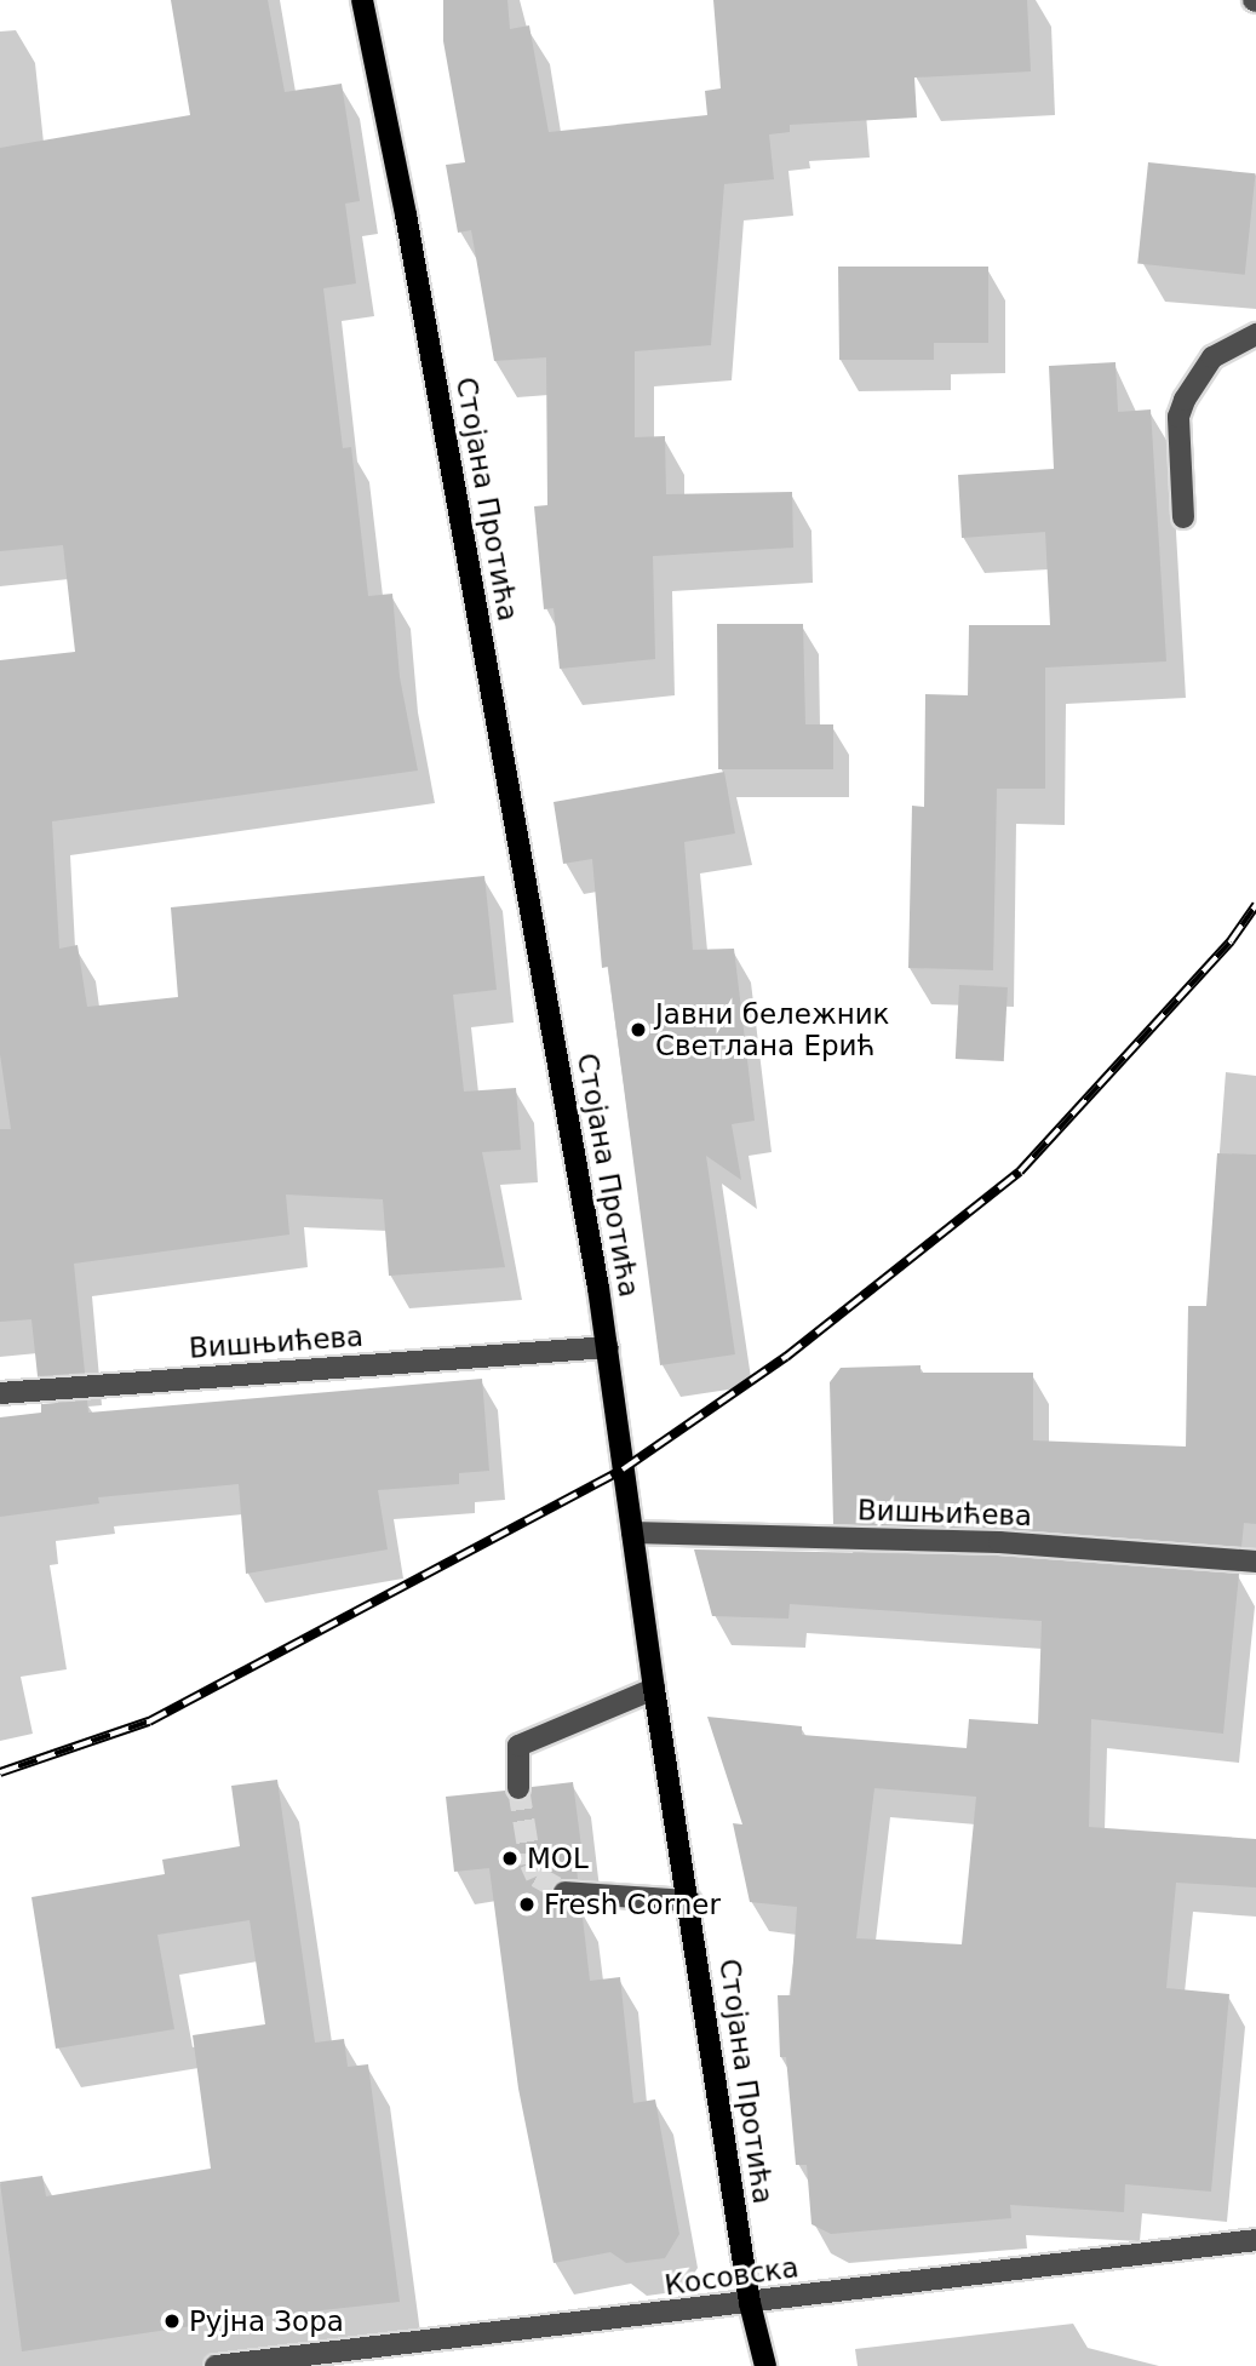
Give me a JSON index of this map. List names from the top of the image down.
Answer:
{
  "streets": {
    "main road": ["Стојана Протића"],
    "street": ["Вишњићева", "Косовска"]
  },
  "crossings": [
    ["Стојана Протића", "Вишњићева"],
    ["Стојана Протића", "Косовска"]
  ],
  "places": [
    "Јавни бележник Светлана Ерић",
    "MOL",
    "Fresh Corner",
    "Рујна Зора"
  ]
}
